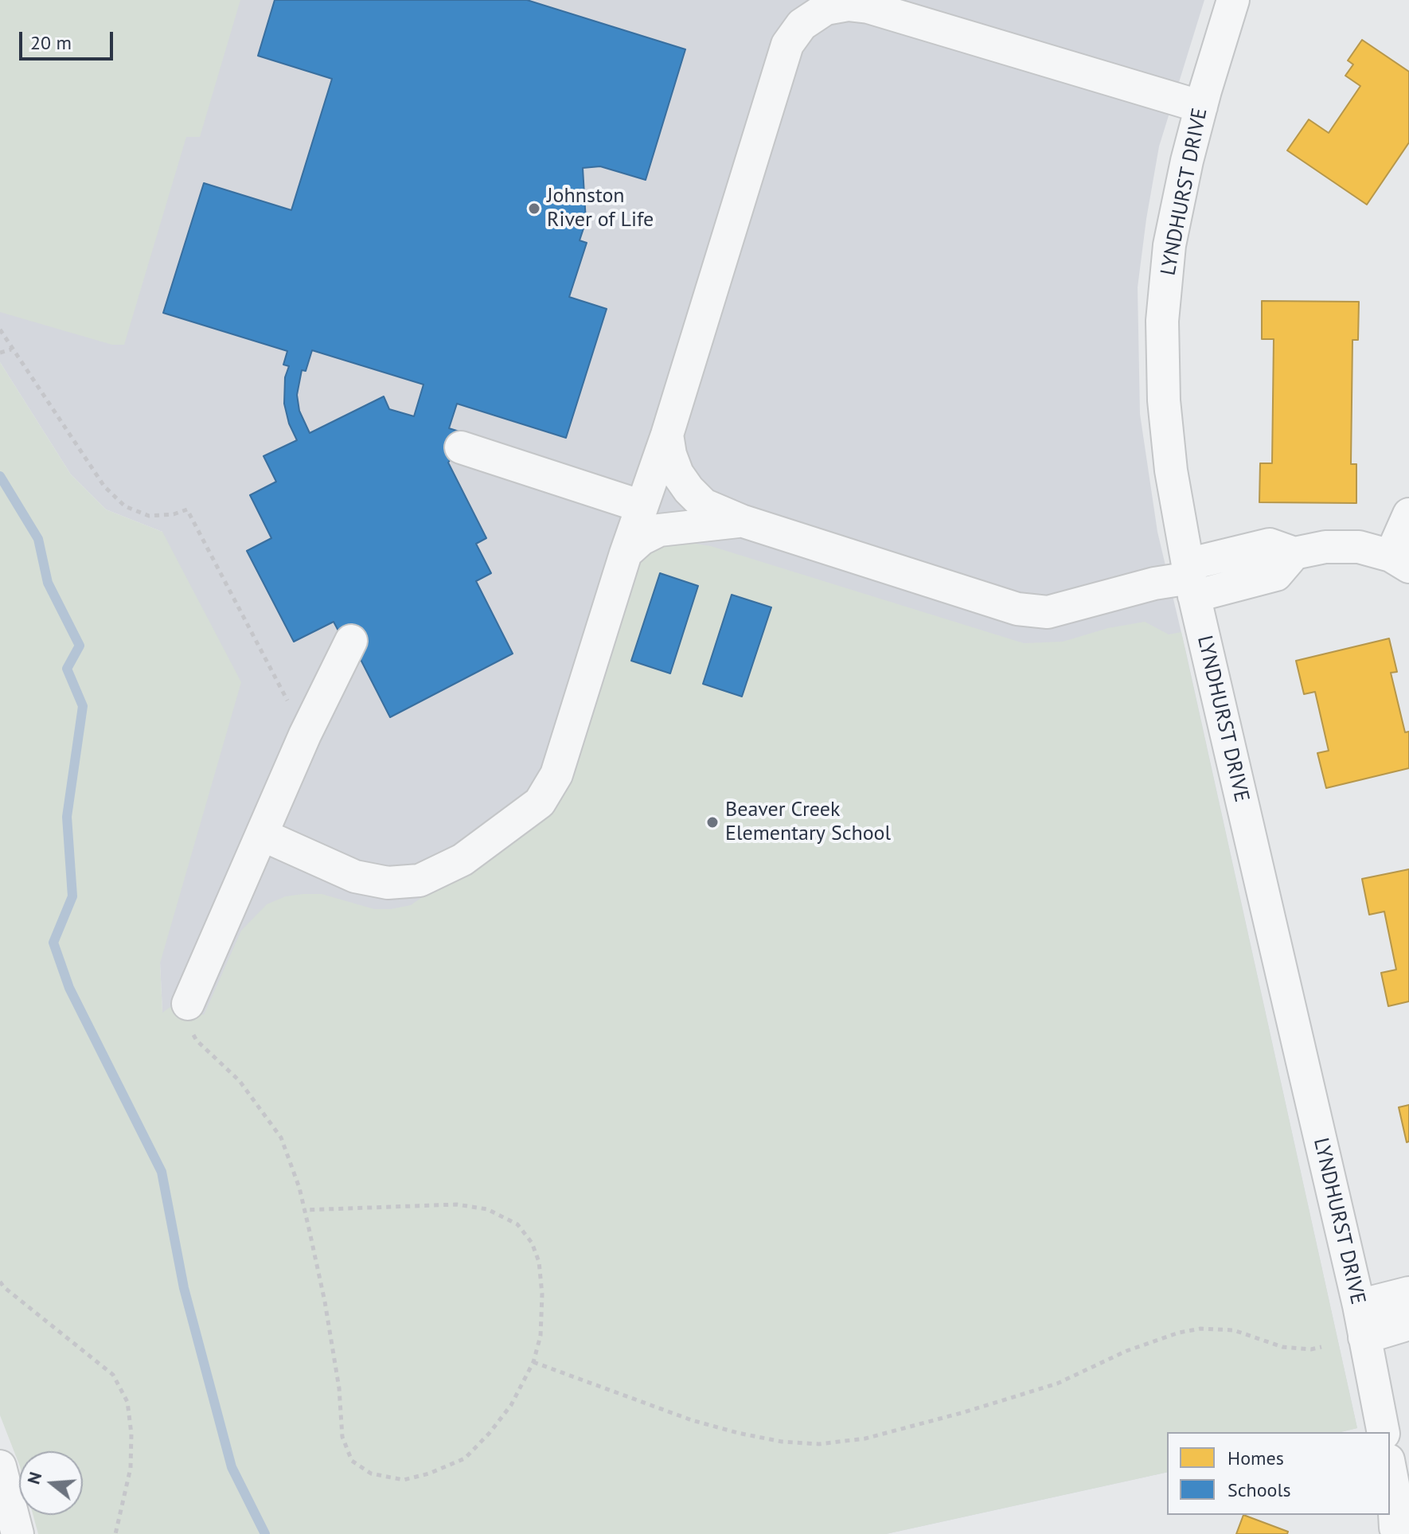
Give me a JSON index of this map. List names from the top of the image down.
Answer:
{
  "streets": {
    "street": ["LYNDHURST DRIVE"]
  },
  "places": ["Johnston River of Life", "Beaver Creek Elementary School"],
  "legend": ["Homes", "Schools"],
  "scale_bar": "20 m",
  "north": "left"
}
